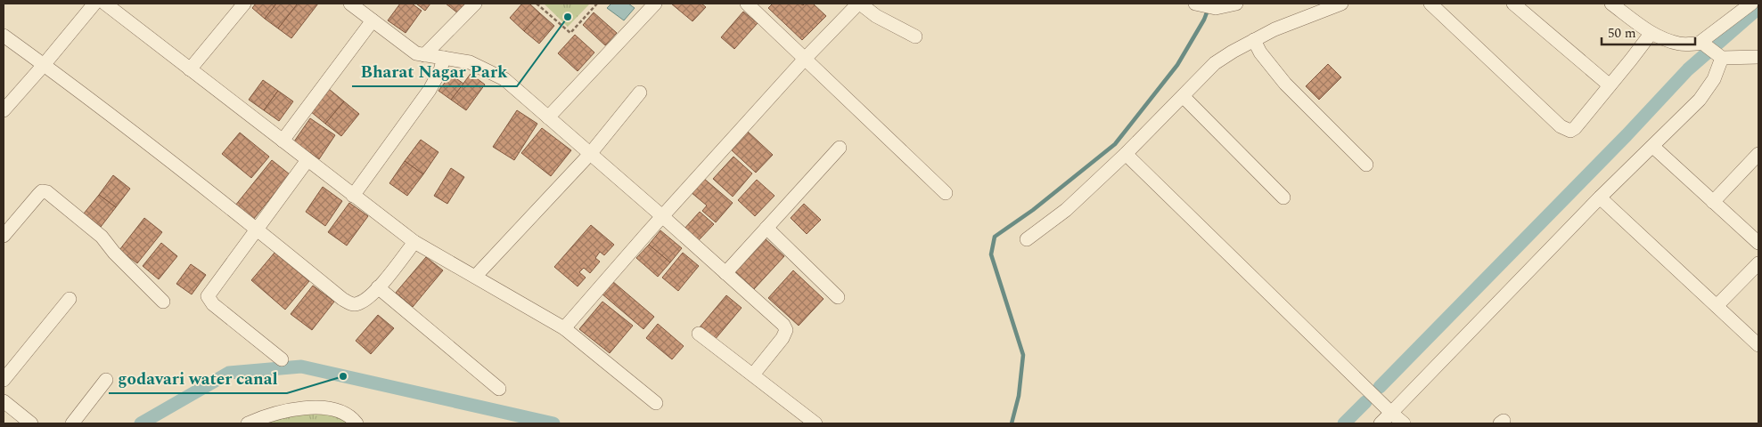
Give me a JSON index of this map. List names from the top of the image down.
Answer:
{
  "places": ["Bharat Nagar Park", "godavari water canal"],
  "scale_bar": "50 m"
}
